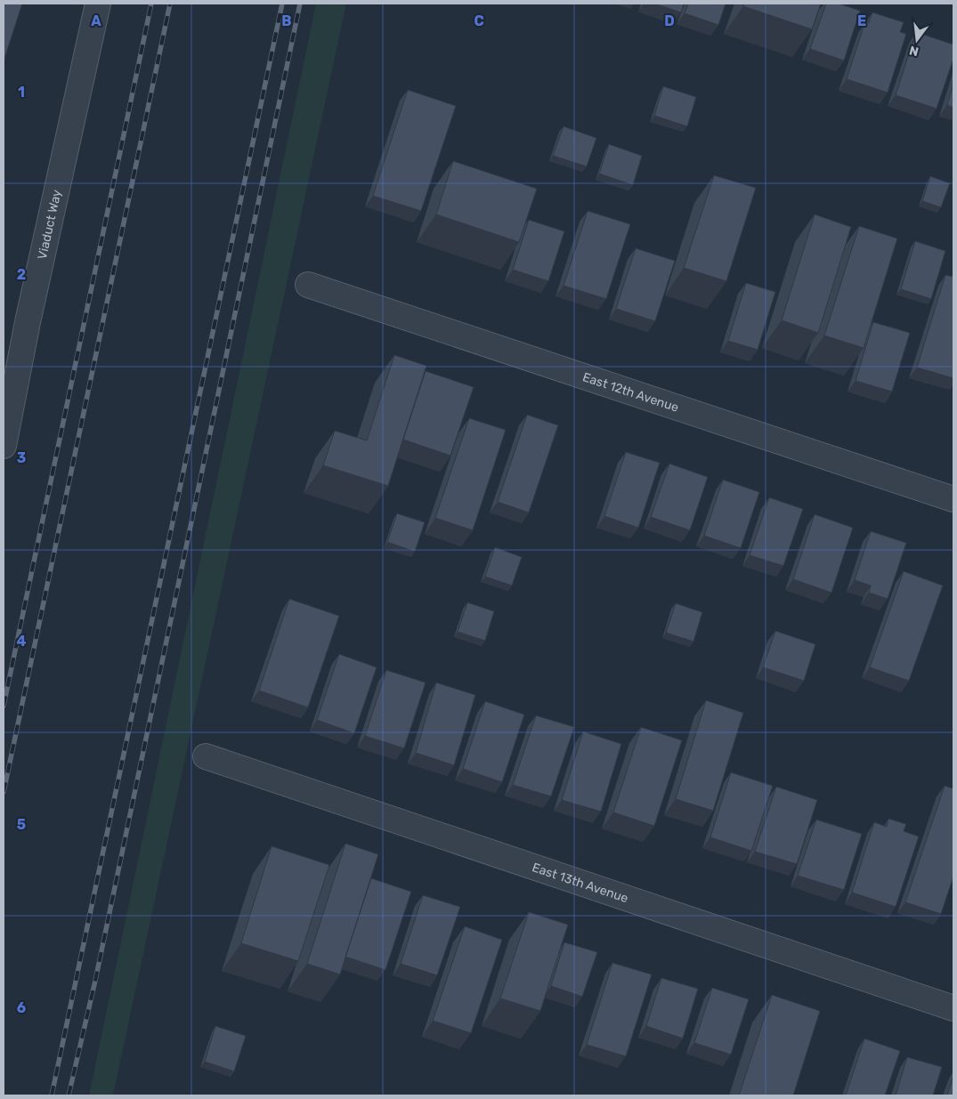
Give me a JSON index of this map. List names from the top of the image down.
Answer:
{
  "streets": {
    "street": ["Viaduct Way", "East 12th Avenue", "East 13th Avenue"]
  },
  "north": "bottom",
  "grid": {
    "columns": [
      "A",
      "B",
      "C",
      "D",
      "E"
    ],
    "rows": [
      "1",
      "2",
      "3",
      "4",
      "5",
      "6"
    ]
  }
}
